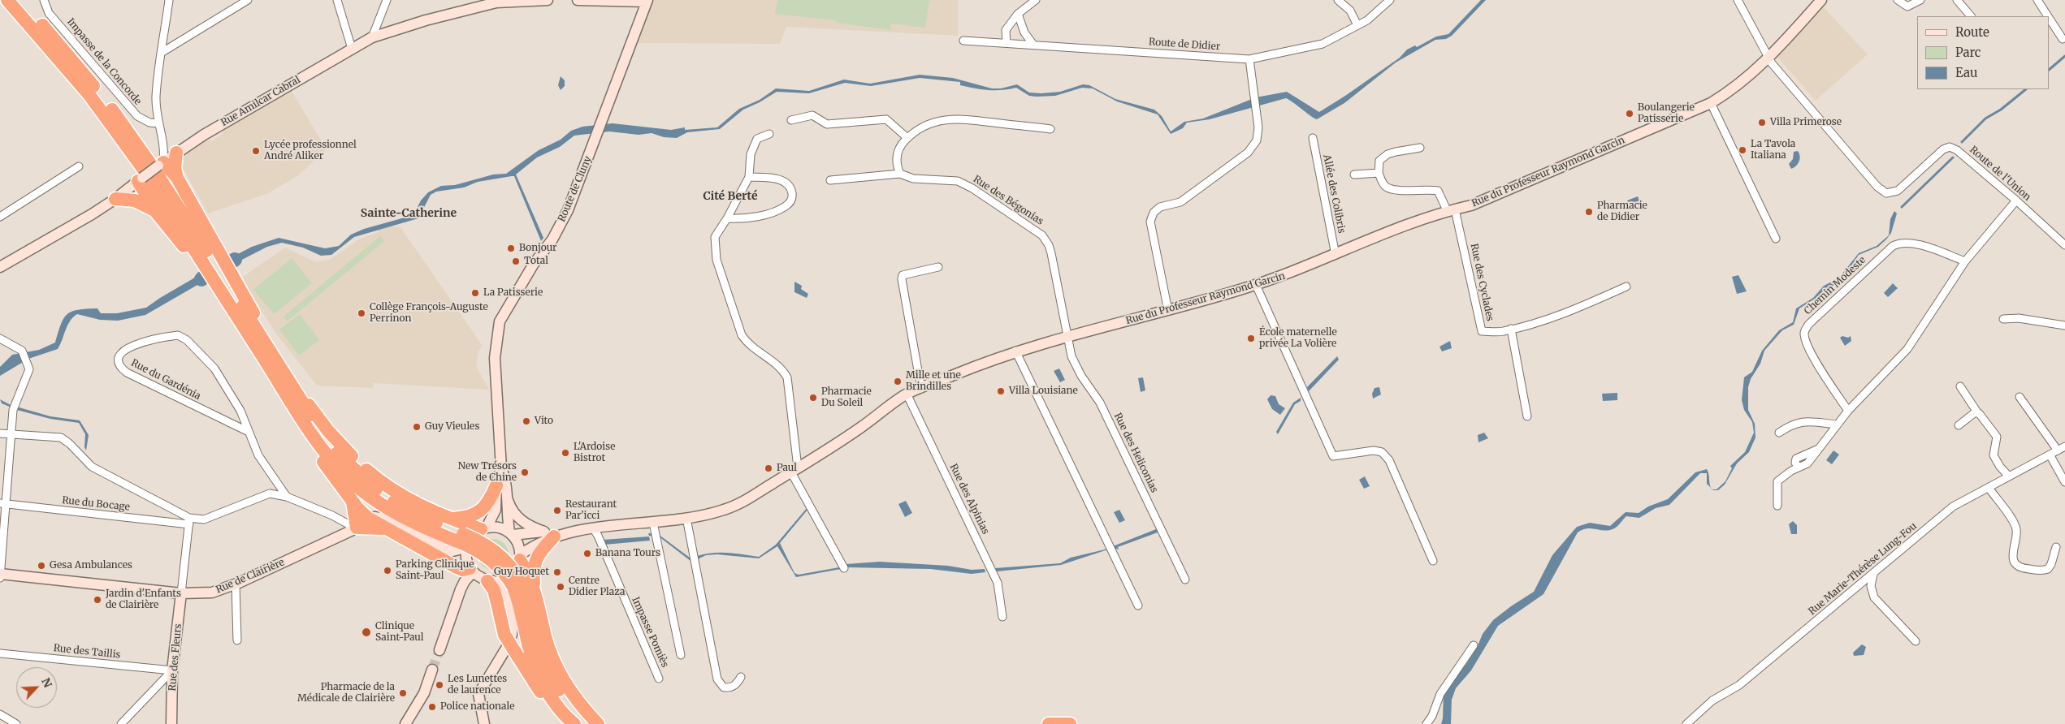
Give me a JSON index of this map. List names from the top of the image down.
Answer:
{
  "streets": {
    "street": [
      "Route de Didier",
      "Impasse de la Concorde",
      "Rue Amilcar Cabral",
      "Rue du Professeur Raymond Garcin",
      "Route de l'Union",
      "Route de Cluny",
      "Allée des Colibris",
      "Rue des Bégonias",
      "Rue des Cyclades",
      "Chemin Modeste",
      "Rue du Gardénia",
      "Rue des Heliconias",
      "Rue des Alpinias",
      "Rue du Bocage",
      "Rue Marie-Thérèse Lung-Fou",
      "Rue de Clairière",
      "Impasse Pomiès",
      "Rue des Taillis",
      "Rue des Fleurs"
    ]
  },
  "crossings": [
    ["Rue du Professeur Raymond Garcin", "Route de l'Union"],
    ["Rue du Professeur Raymond Garcin", "Route de Cluny"],
    ["Rue du Professeur Raymond Garcin", "Allée des Colibris"],
    ["Rue du Professeur Raymond Garcin", "Rue des Bégonias"],
    ["Rue du Professeur Raymond Garcin", "Rue des Cyclades"],
    ["Rue du Professeur Raymond Garcin", "Rue des Heliconias"],
    ["Rue du Professeur Raymond Garcin", "Rue des Alpinias"],
    ["Rue du Professeur Raymond Garcin", "Impasse Pomiès"],
    ["Rue des Bégonias", "Rue des Heliconias"],
    ["Rue du Bocage", "Rue des Fleurs"],
    ["Rue de Clairière", "Rue des Fleurs"],
    ["Rue des Taillis", "Rue des Fleurs"]
  ],
  "districts": ["Cité Berté", "Sainte-Catherine"],
  "places": [
    "Boulangerie Patisserie",
    "Villa Primerose",
    "La Tavola Italiana",
    "Lycée professionnel André Aliker",
    "Pharmacie de Didier",
    "Bonjour",
    "Total",
    "La Patisserie",
    "Collège François-Auguste Perrinon",
    "École maternelle privée La Volière",
    "Mille et une Brindilles",
    "Villa Louisiane",
    "Pharmacie Du Soleil",
    "Vito",
    "Guy Vieules",
    "L'Ardoise Bistrot",
    "Paul",
    "New Trésors de Chine",
    "Restaurant Par'icci",
    "Banana Tours",
    "Gesa Ambulances",
    "Parking Clinique Saint-Paul",
    "Guy Hoquet",
    "Centre Didier Plaza",
    "Jardin d'Enfants de Clairière",
    "Clinique Saint-Paul",
    "Les Lunettes de laurence",
    "Pharmacie de la Médicale de Clairière",
    "Police nationale"
  ],
  "legend": ["Route", "Parc", "Eau"],
  "north": "top right"
}
